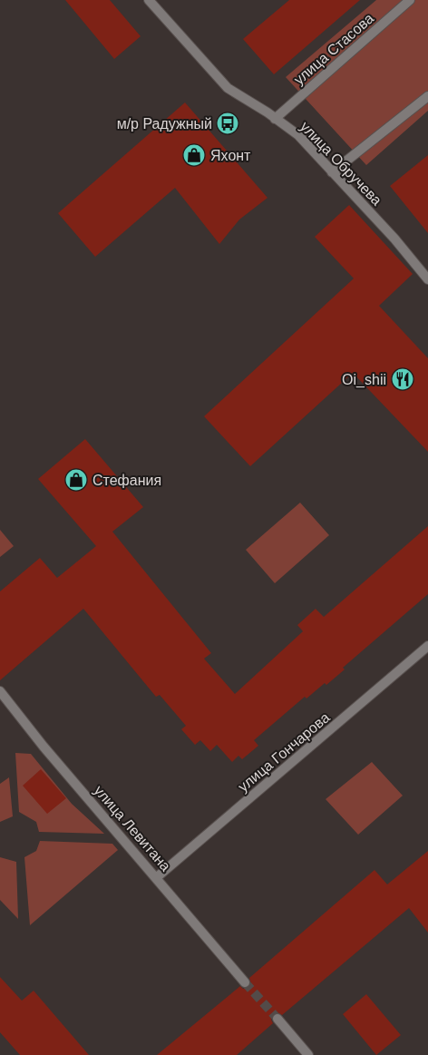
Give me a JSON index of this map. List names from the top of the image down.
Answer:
{
  "streets": {
    "street": [
      "улица Стасова",
      "улица Обручева",
      "улица Гончарова",
      "улица Левитана"
    ]
  },
  "crossings": [
    ["улица Стасова", "улица Обручева"],
    ["улица Гончарова", "улица Левитана"]
  ],
  "places": {
    "bus stop": ["м/р Радужный"],
    "shop": ["Яхонт", "Стефания"],
    "restaurant": ["Oi_shii"]
  }
}
